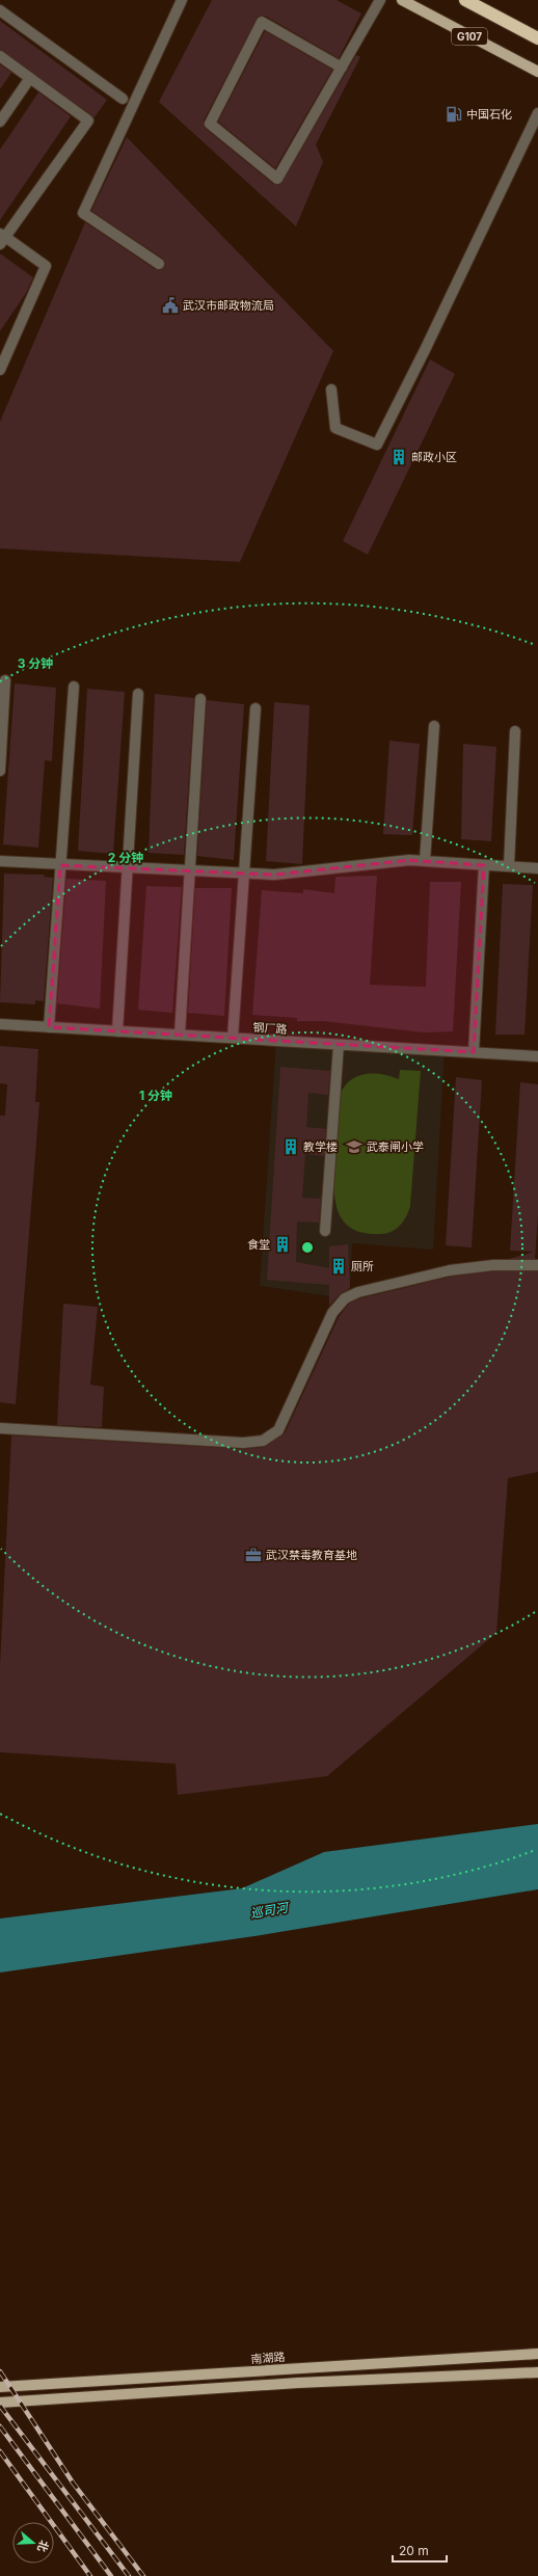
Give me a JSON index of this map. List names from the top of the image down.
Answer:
{
  "streets": {
    "main road": ["G107", "南湖路"],
    "street": ["钢厂路"]
  },
  "water": ["巡司河"],
  "places": {
    "fuel station": ["中国石化"],
    "public building": ["武汉市邮政物流局"],
    "building": [
      "邮政小区",
      "教学楼",
      "食堂",
      "厕所"
    ],
    "school or university": ["武泰闸小学"],
    "office": ["武汉禁毒教育基地"]
  },
  "scale_bar": "20 m",
  "north": "right",
  "rings": ["3 分钟", "2 分钟", "1 分钟"]
}
